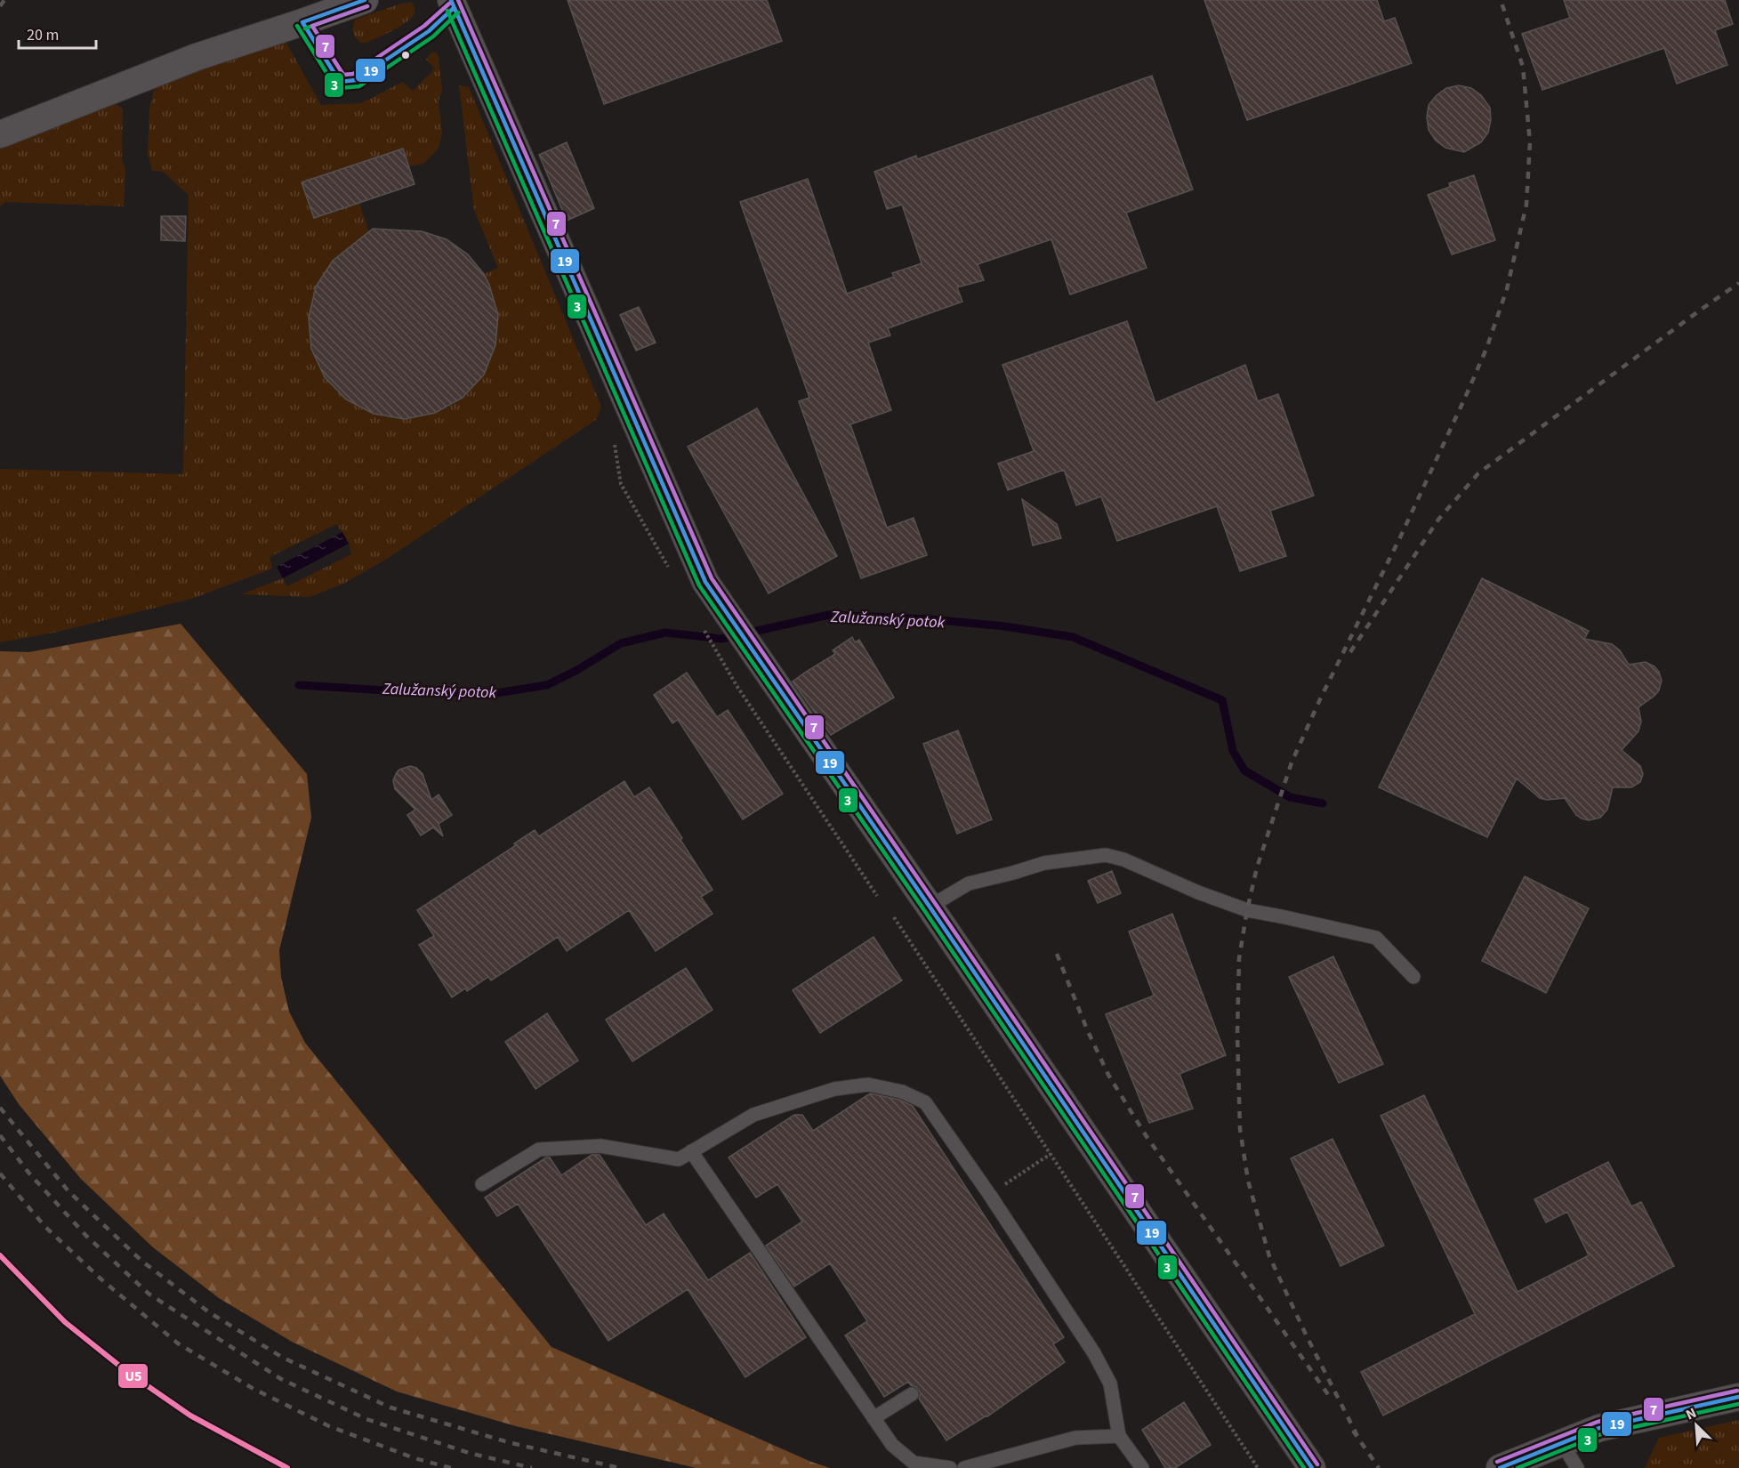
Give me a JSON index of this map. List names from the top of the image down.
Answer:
{
  "water": ["Zalužanský potok"],
  "lines": [
    "transit line 19",
    "transit line 7",
    "transit line 3",
    "transit line U5"
  ],
  "scale_bar": "20 m",
  "north": "top left"
}
